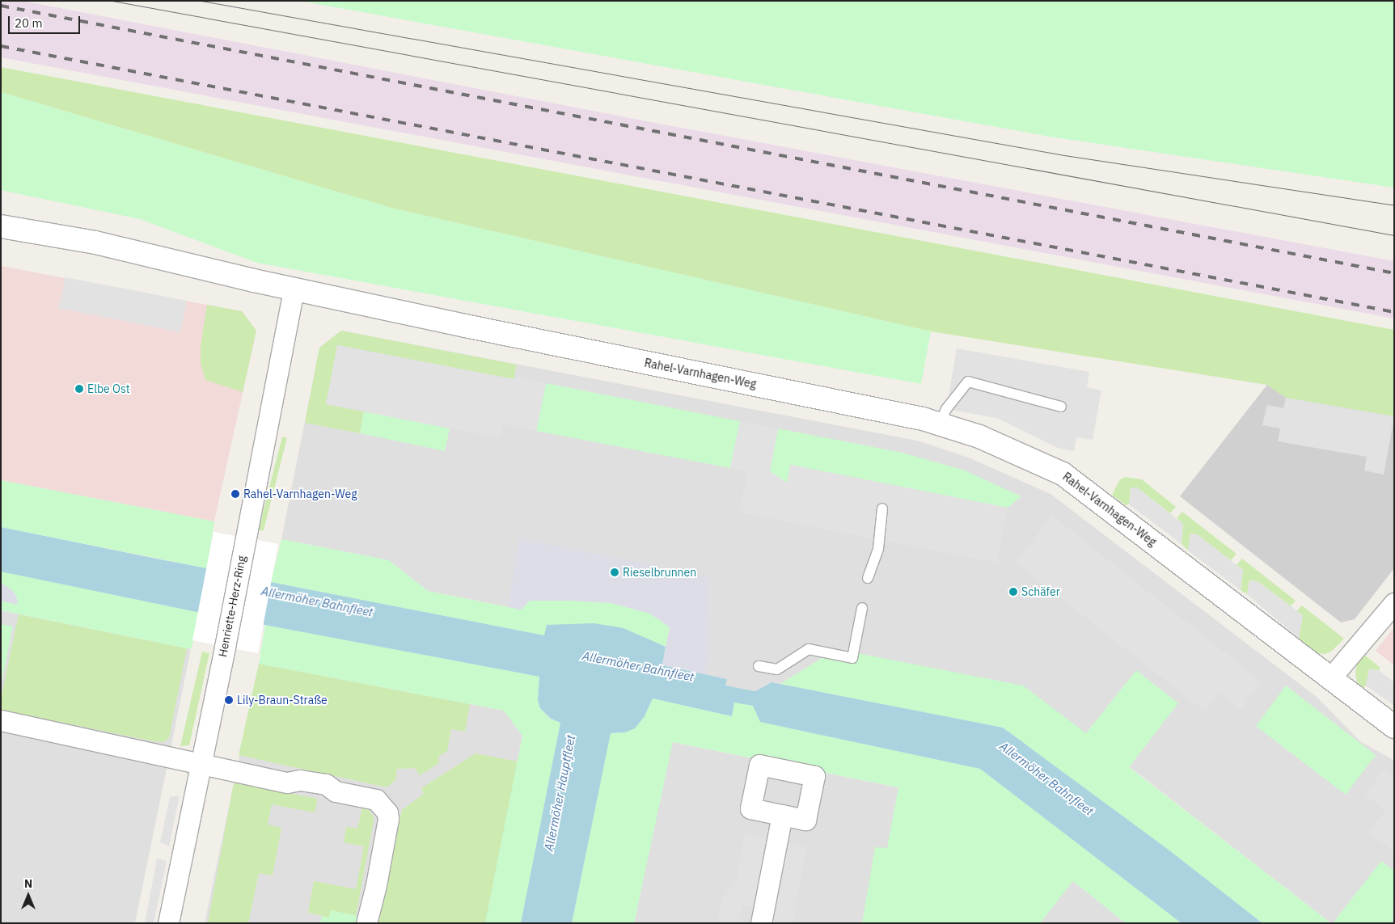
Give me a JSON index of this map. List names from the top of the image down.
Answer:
{
  "streets": {
    "street": ["Rahel-Varnhagen-Weg", "Henriette-Herz-Ring"]
  },
  "crossings": [
    ["Rahel-Varnhagen-Weg", "Henriette-Herz-Ring"]
  ],
  "water": ["Allermöher Bahnfleet", "Allermöher Hauptfleet"],
  "places": [
    "Elbe Ost",
    "Rahel-Varnhagen-Weg",
    "Rieselbrunnen",
    "Schäfer",
    "Lily-Braun-Straße"
  ],
  "scale_bar": "20 m",
  "north": "top"
}
